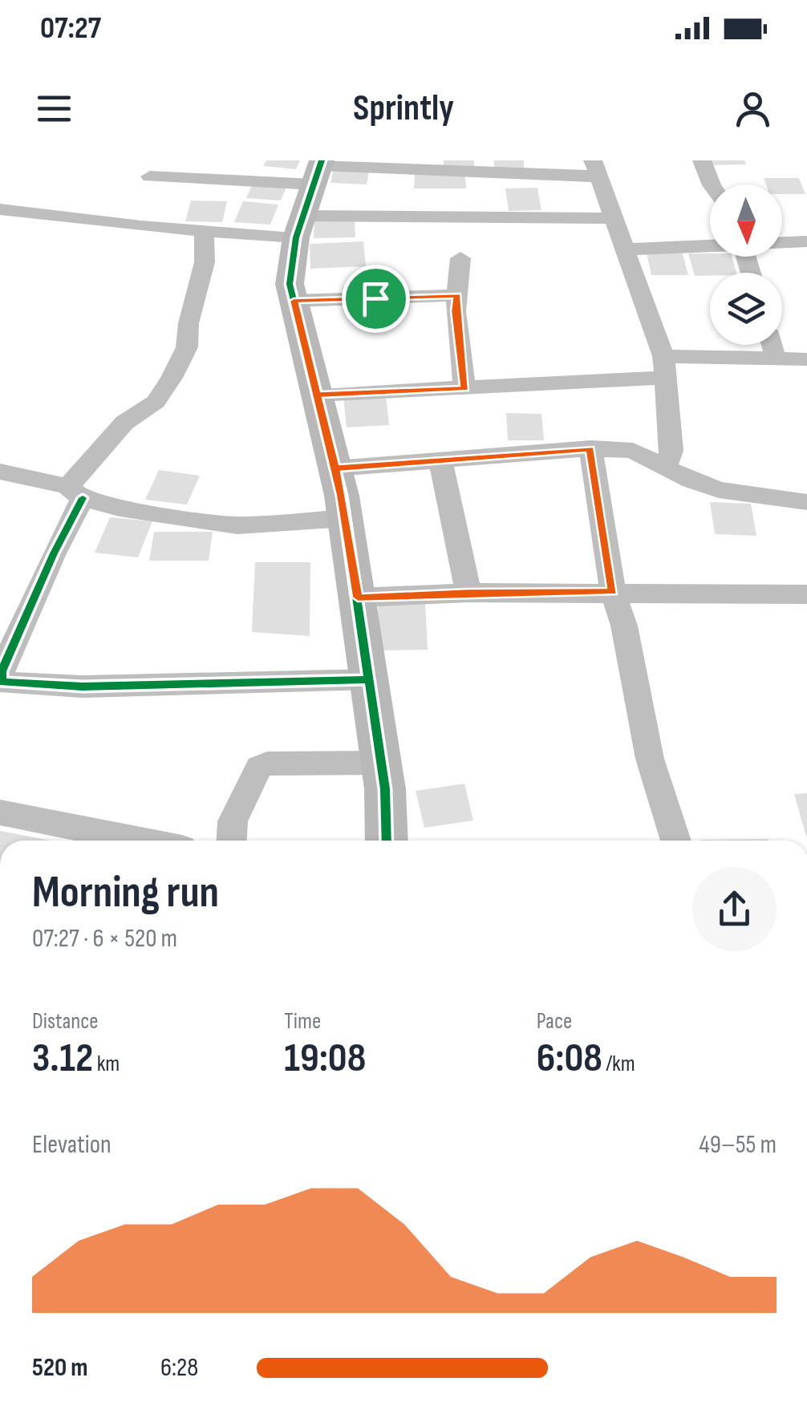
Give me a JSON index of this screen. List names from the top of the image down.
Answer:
{
  "north": "bottom",
  "page": {
    "status": "07:27",
    "header": "Sprintly",
    "heading": ["Morning run", "07:27 · 6 × 520 m"],
    "stats": [
      ["Distance", "3.12 km"],
      ["Time", "19:08"],
      ["Pace", "6:08 /km"]
    ],
    "chart": ["Elevation", "49–55 m"],
    "list": [
      {
        "name": "520 m",
        "note": "6:28"
      }
    ]
  }
}
